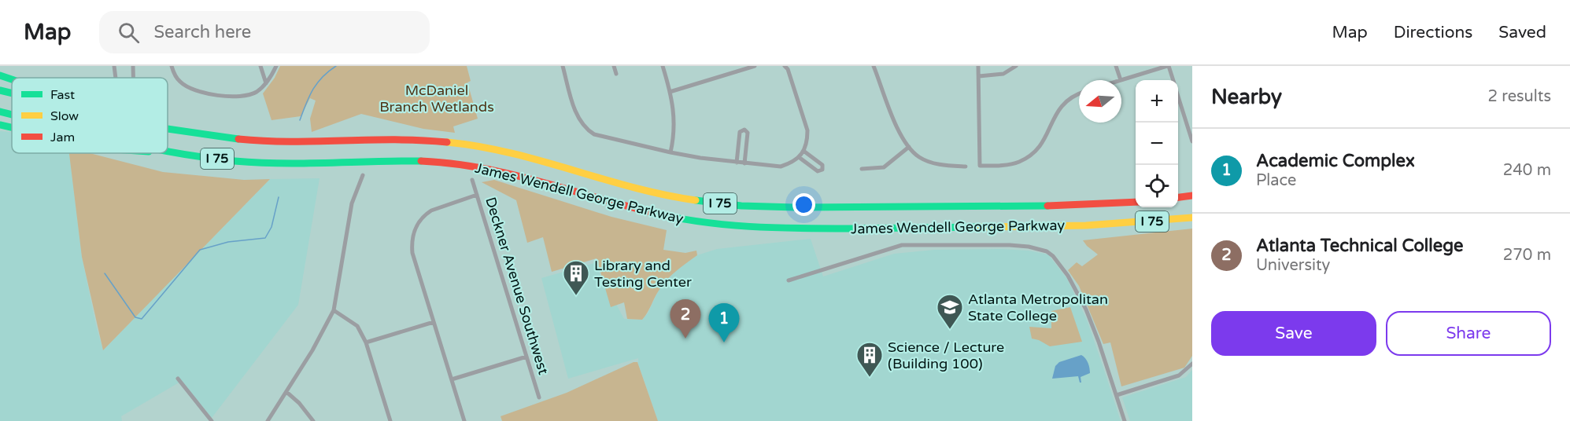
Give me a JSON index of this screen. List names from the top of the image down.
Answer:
{
  "streets": {
    "highway": ["I 75", "James Wendell George Parkway"],
    "street": ["Deckner Avenue Southwest"]
  },
  "parks": ["McDaniel Branch Wetlands"],
  "places": {
    "building": ["Library and Testing Center", "Science / Lecture (Building 100)"],
    "school or university": ["Atlanta Metropolitan State College"]
  },
  "legend": ["Fast", "Slow", "Jam"],
  "north": "left",
  "page": {
    "header": "Map",
    "search": "Search here",
    "nav": ["Map", "Directions", "Saved"],
    "heading": ["Nearby", "2 results"],
    "map_buttons": ["+", "−"],
    "list": [
      {
        "mark": "1",
        "name": "Academic Complex",
        "note": "Place",
        "value": "240 m"
      },
      {
        "mark": "2",
        "name": "Atlanta Technical College",
        "note": "University",
        "value": "270 m"
      }
    ],
    "buttons": ["Save", "Share"],
    "pins": ["2", "1"]
  }
}
